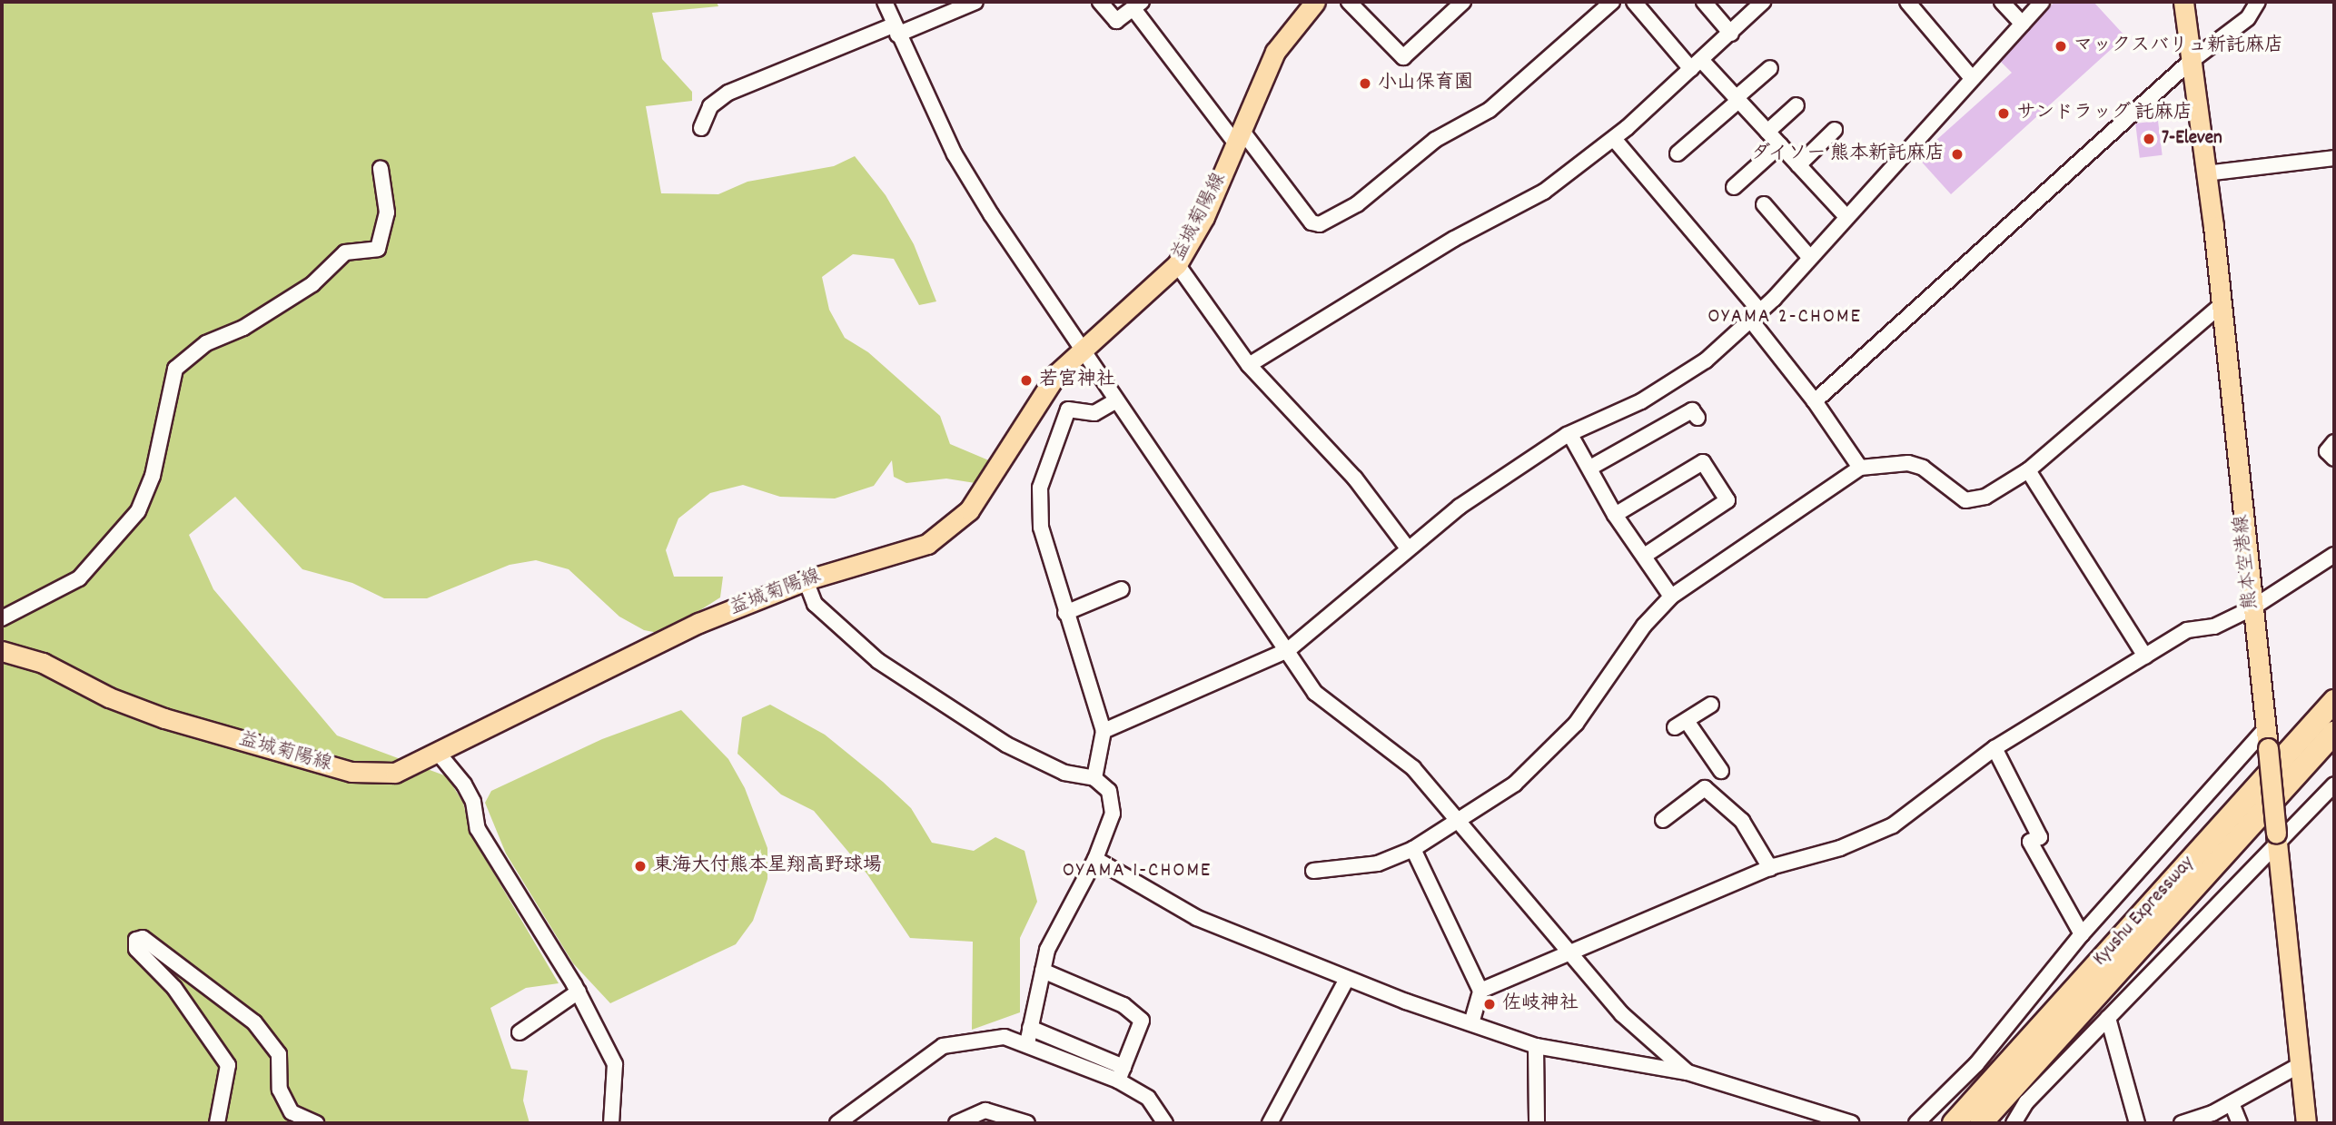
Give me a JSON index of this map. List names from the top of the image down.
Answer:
{
  "streets": {
    "highway": ["Kyushu Expressway"],
    "main road": ["益城菊陽線", "熊本空港線"]
  },
  "districts": ["OYAMA 2-CHOME", "OYAMA 1-CHOME"],
  "places": [
    "マックスバリュ新託麻店",
    "小山保育園",
    "サンドラッグ 託麻店",
    "7-Eleven",
    "ダイソー 熊本新託麻店",
    "若宮神社",
    "東海大付熊本星翔高野球場",
    "佐岐神社"
  ]
}
